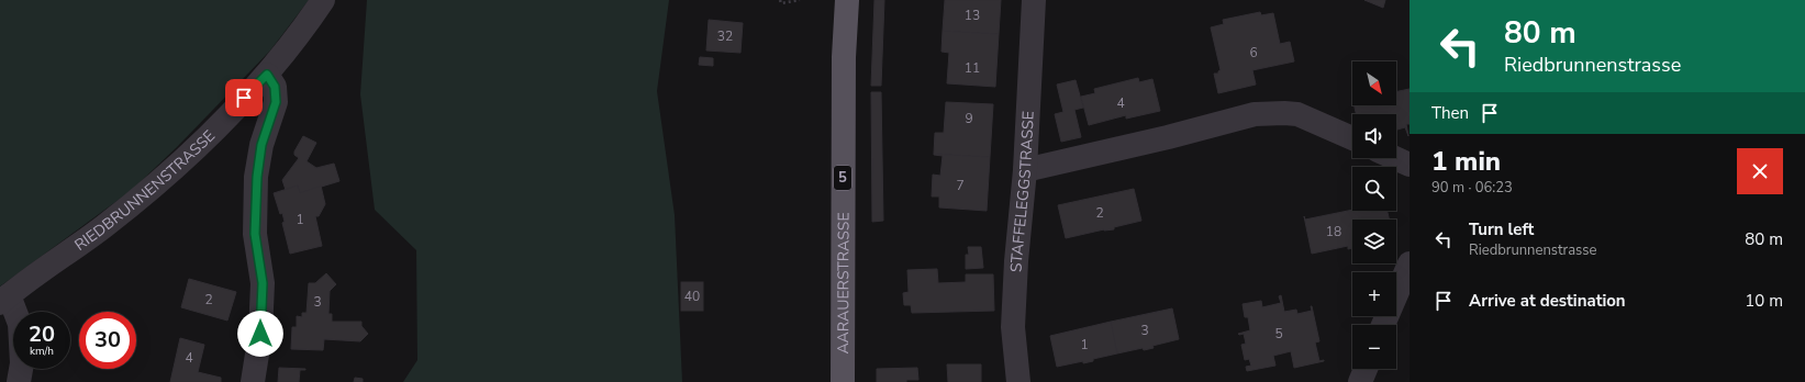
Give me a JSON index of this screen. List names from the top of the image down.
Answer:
{
  "streets": {
    "main road": ["5", "AARAUERSTRASSE"],
    "street": ["RIEDBRUNNENSTRASSE", "STAFFELEGGSTRASSE"]
  },
  "house_numbers": [
    "13",
    "32",
    "6",
    "11",
    "4",
    "9",
    "7",
    "2",
    "1",
    "18",
    "40",
    "2",
    "3",
    "3",
    "5",
    "1",
    "4"
  ],
  "north": "bottom right",
  "page": {
    "turn": ["80 m", "Riedbrunnenstrasse"],
    "map_buttons": ["+", "−"],
    "then": "Then",
    "heading": ["1 min", "90 m · 06:23"],
    "list": [
      {
        "name": "Turn left",
        "note": "Riedbrunnenstrasse",
        "value": "80 m"
      },
      {
        "name": "Arrive at destination",
        "value": "10 m"
      }
    ],
    "speed": "20 km/h",
    "limit": "30"
  }
}
